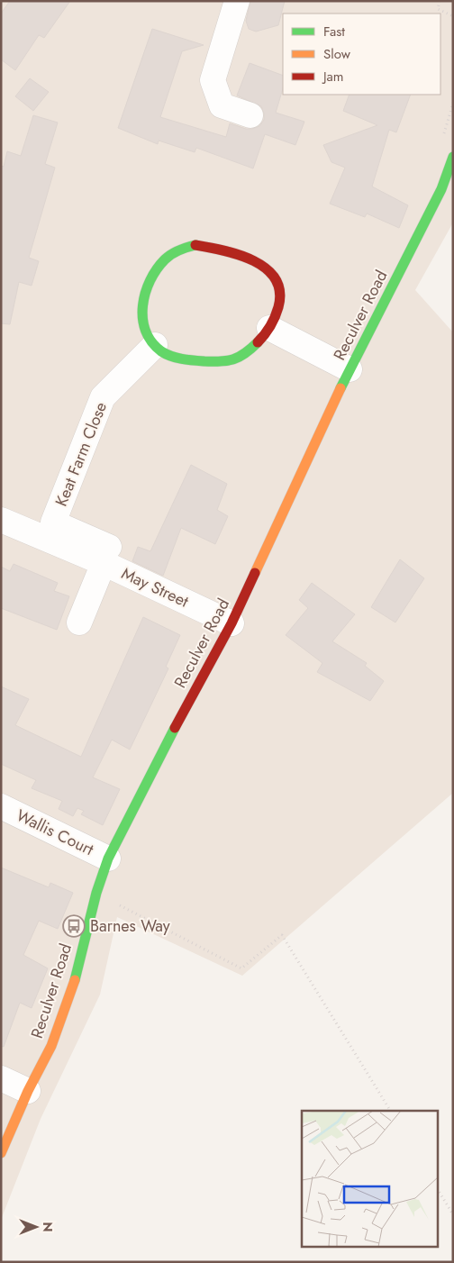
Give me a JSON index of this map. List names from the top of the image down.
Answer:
{
  "streets": {
    "street": [
      "Reculver Road",
      "Keat Farm Close",
      "May Street",
      "Wallis Court"
    ]
  },
  "crossings": [
    ["Reculver Road", "May Street"],
    ["Reculver Road", "Wallis Court"],
    ["Keat Farm Close", "May Street"]
  ],
  "places": {
    "bus stop": ["Barnes Way"]
  },
  "legend": ["Fast", "Slow", "Jam"],
  "north": "right"
}
